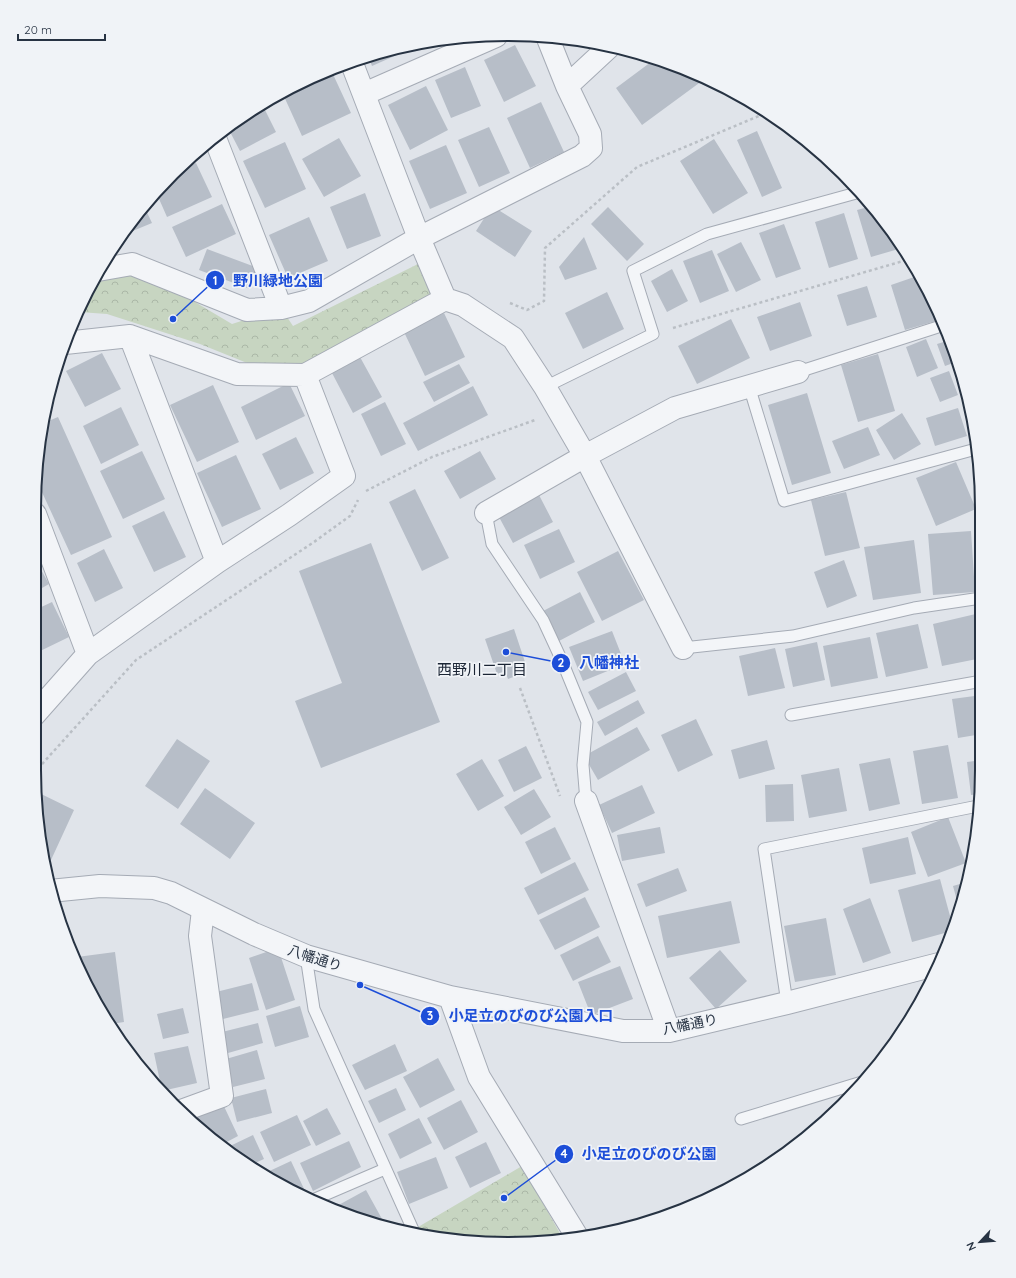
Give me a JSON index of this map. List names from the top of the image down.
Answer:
{
  "streets": {
    "street": ["八幡通り"]
  },
  "districts": ["西野川二丁目"],
  "places": [
    "野川緑地公園",
    "八幡神社",
    "小足立のびのび公園入口",
    "小足立のびのび公園"
  ],
  "scale_bar": "20 m",
  "north": "bottom left"
}
